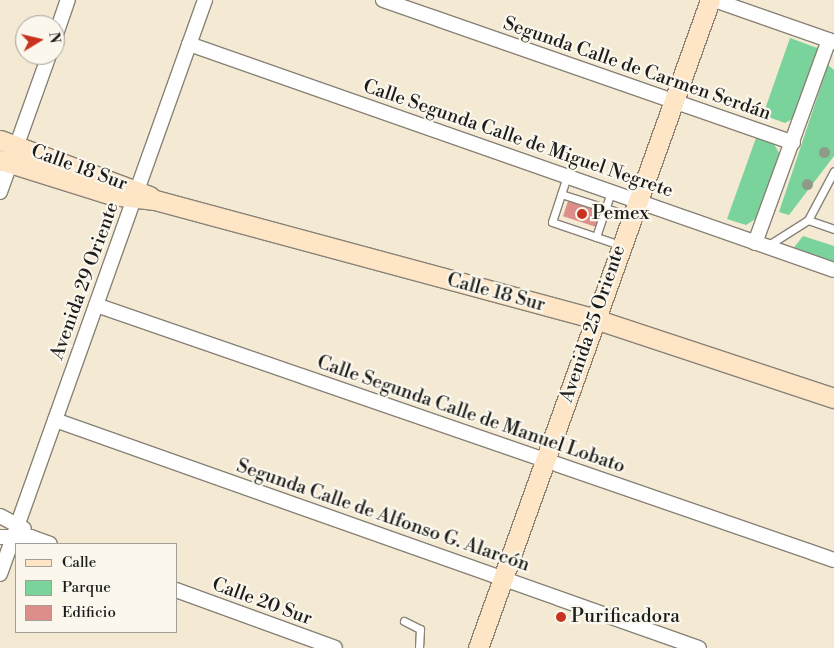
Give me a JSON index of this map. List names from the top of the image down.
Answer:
{
  "streets": {
    "street": [
      "Segunda Calle de Carmen Serdán",
      "Calle Segunda Calle de Miguel Negrete",
      "Calle 18 Sur",
      "Avenida 29 Oriente",
      "Avenida 25 Oriente",
      "Calle Segunda Calle de Manuel Lobato",
      "Segunda Calle de Alfonso G. Alarcón",
      "Calle 20 Sur"
    ]
  },
  "crossings": [
    ["Segunda Calle de Carmen Serdán", "Avenida 25 Oriente"],
    ["Calle Segunda Calle de Miguel Negrete", "Avenida 29 Oriente"],
    ["Calle Segunda Calle de Miguel Negrete", "Avenida 25 Oriente"],
    ["Calle 18 Sur", "Avenida 29 Oriente"],
    ["Calle 18 Sur", "Avenida 25 Oriente"],
    ["Avenida 29 Oriente", "Calle Segunda Calle de Manuel Lobato"],
    ["Avenida 29 Oriente", "Segunda Calle de Alfonso G. Alarcón"],
    ["Avenida 25 Oriente", "Calle Segunda Calle de Manuel Lobato"],
    ["Avenida 25 Oriente", "Segunda Calle de Alfonso G. Alarcón"]
  ],
  "places": ["Pemex", "Purificadora"],
  "legend": ["Calle", "Parque", "Edificio"],
  "north": "right"
}
